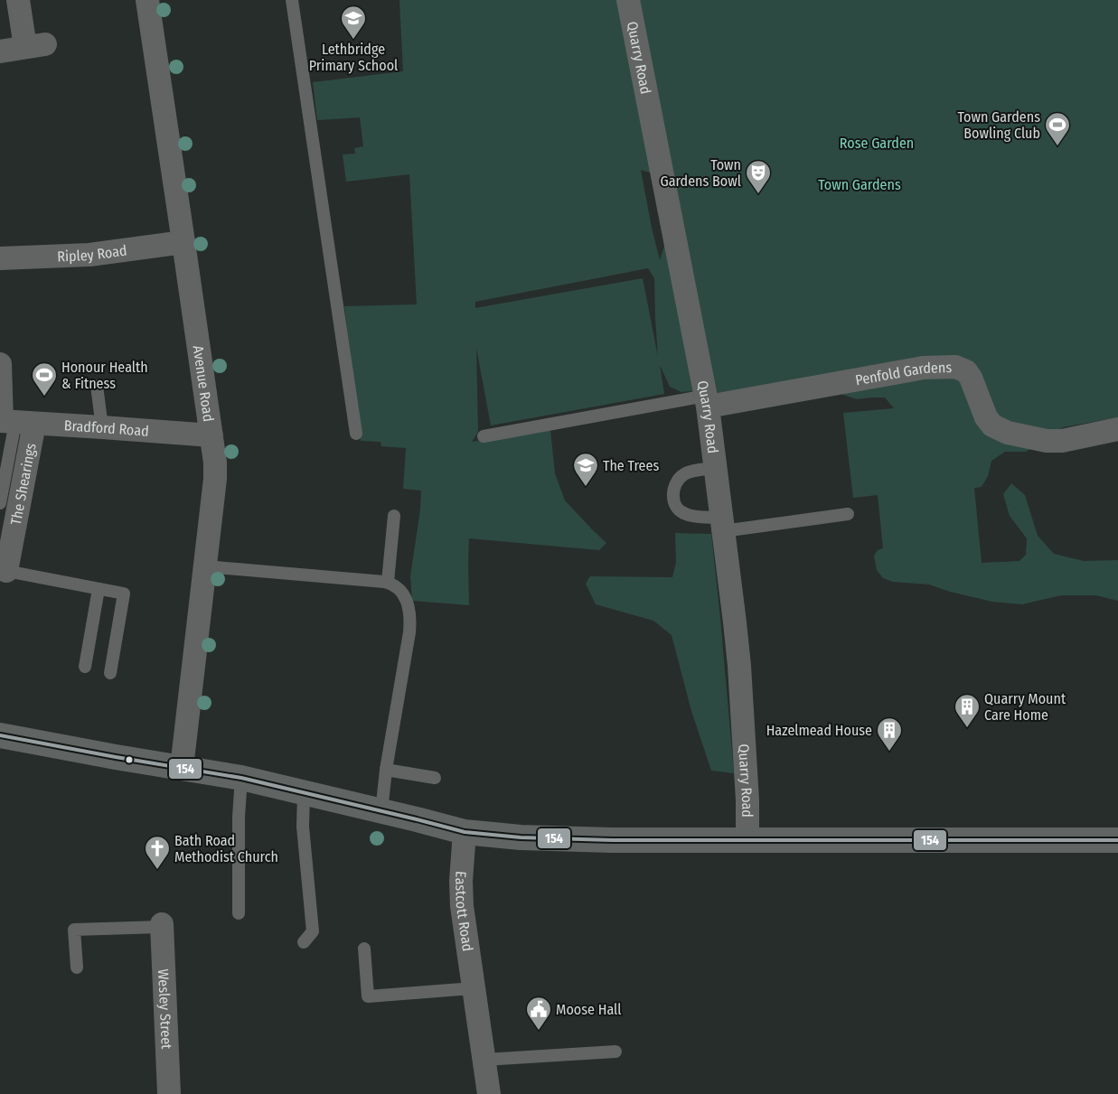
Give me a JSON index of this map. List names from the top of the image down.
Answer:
{
  "streets": {
    "street": [
      "Quarry Road",
      "Ripley Road",
      "Penfold Gardens",
      "Avenue Road",
      "Bradford Road",
      "The Shearings",
      "Eastcott Road",
      "Wesley Street"
    ]
  },
  "crossings": [
    ["Quarry Road", "Penfold Gardens"],
    ["Ripley Road", "Avenue Road"],
    ["Avenue Road", "Bradford Road"],
    ["Bradford Road", "The Shearings"]
  ],
  "parks": ["Rose Garden", "Town Gardens"],
  "places": {
    "school or university": ["Lethbridge Primary School", "The Trees"],
    "sports": ["Town Gardens Bowling Club", "Honour Health & Fitness"],
    "theatre": ["Town Gardens Bowl"],
    "building": ["Quarry Mount Care Home", "Hazelmead House"],
    "church": ["Bath Road Methodist Church"],
    "public building": ["Moose Hall"]
  },
  "lines": ["transit line 154"]
}
